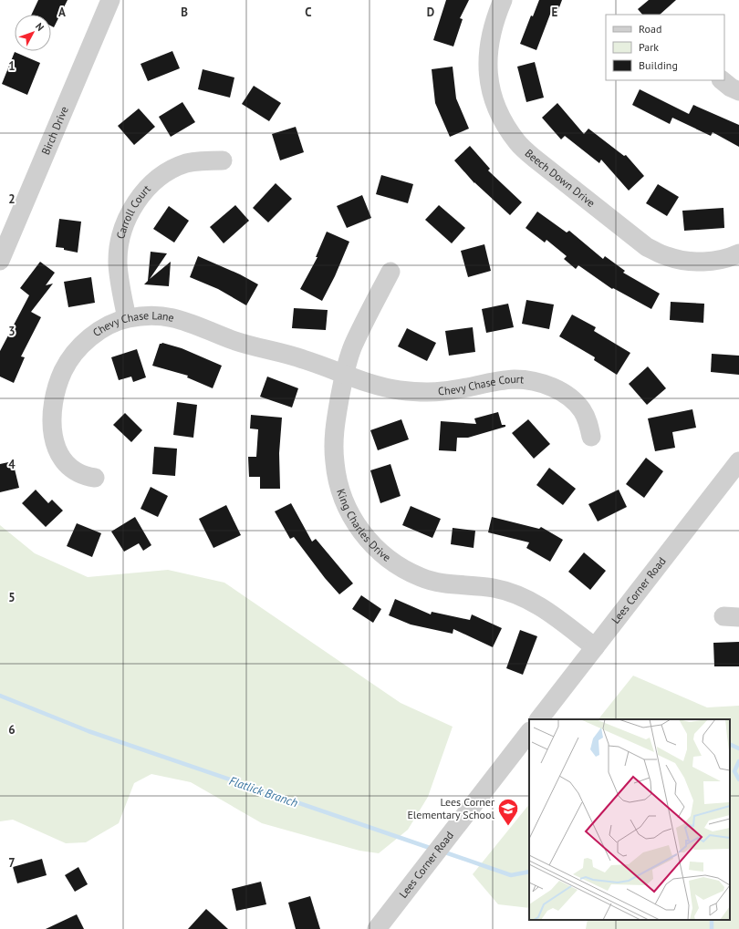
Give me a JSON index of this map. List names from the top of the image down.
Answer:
{
  "streets": {
    "street": [
      "Birch Drive",
      "Beech Down Drive",
      "Carroll Court",
      "Chevy Chase Lane",
      "Chevy Chase Court",
      "King Charles Drive",
      "Lees Corner Road"
    ]
  },
  "crossings": [
    ["Carroll Court", "Chevy Chase Lane"],
    ["Chevy Chase Lane", "Chevy Chase Court"],
    ["Chevy Chase Lane", "King Charles Drive"],
    ["Chevy Chase Court", "King Charles Drive"],
    ["King Charles Drive", "Lees Corner Road"]
  ],
  "water": ["Flatlick Branch"],
  "places": {
    "school or university": ["Lees Corner Elementary School"]
  },
  "legend": ["Road", "Park", "Building"],
  "north": "top right",
  "grid": {
    "columns": [
      "A",
      "B",
      "C",
      "D",
      "E"
    ],
    "rows": [
      "1",
      "2",
      "3",
      "4",
      "5",
      "6",
      "7"
    ]
  }
}
